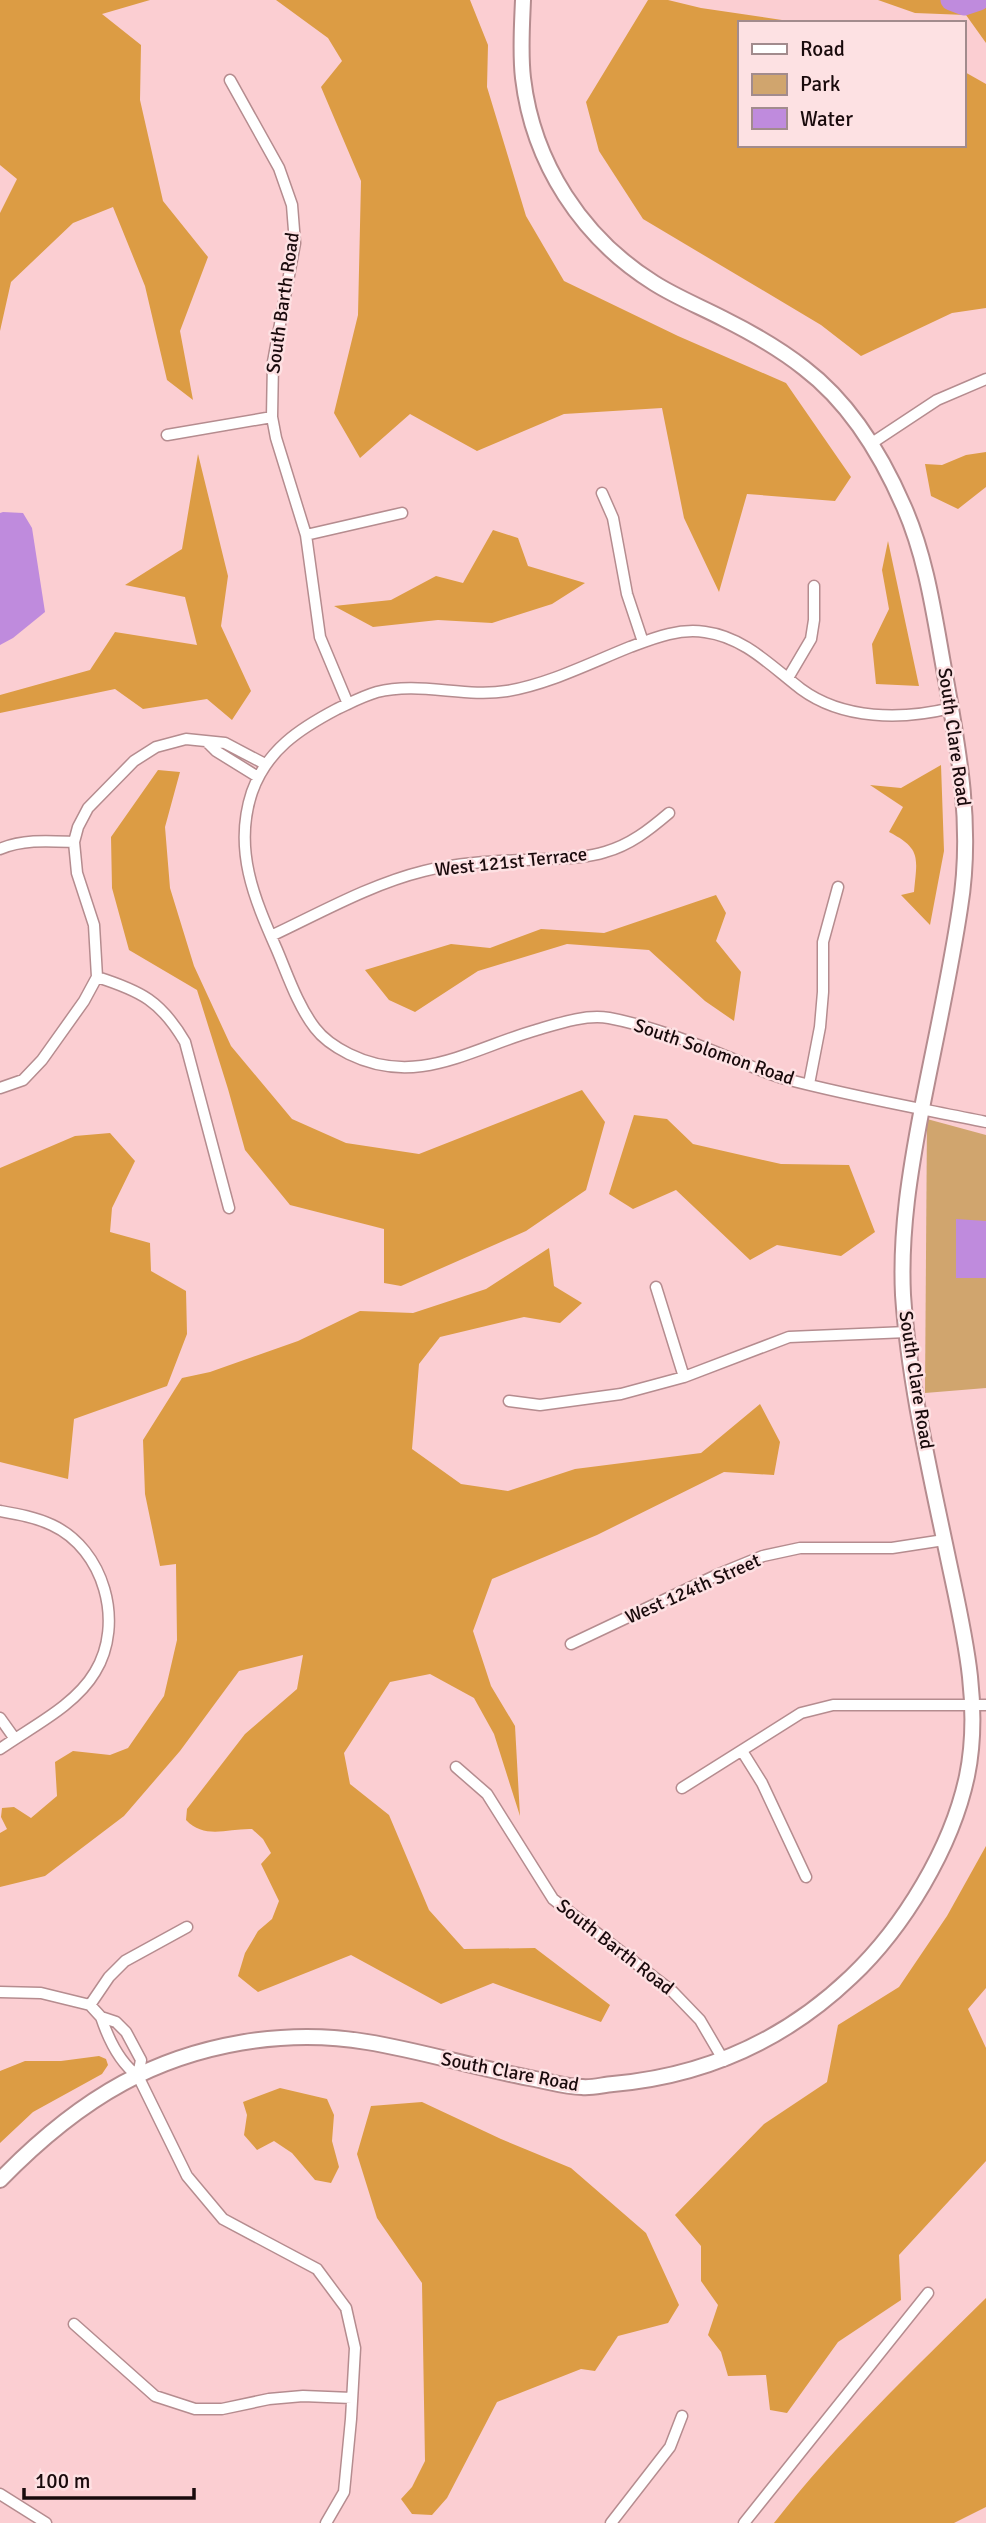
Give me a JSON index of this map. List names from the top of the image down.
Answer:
{
  "streets": {
    "street": [
      "South Barth Road",
      "South Clare Road",
      "West 121st Terrace",
      "South Solomon Road",
      "West 124th Street"
    ]
  },
  "crossings": [
    ["South Barth Road", "South Clare Road"],
    ["South Barth Road", "South Solomon Road"],
    ["South Clare Road", "South Solomon Road"],
    ["South Clare Road", "West 124th Street"],
    ["West 121st Terrace", "South Solomon Road"]
  ],
  "legend": ["Road", "Park", "Water"],
  "scale_bar": "100 m"
}
